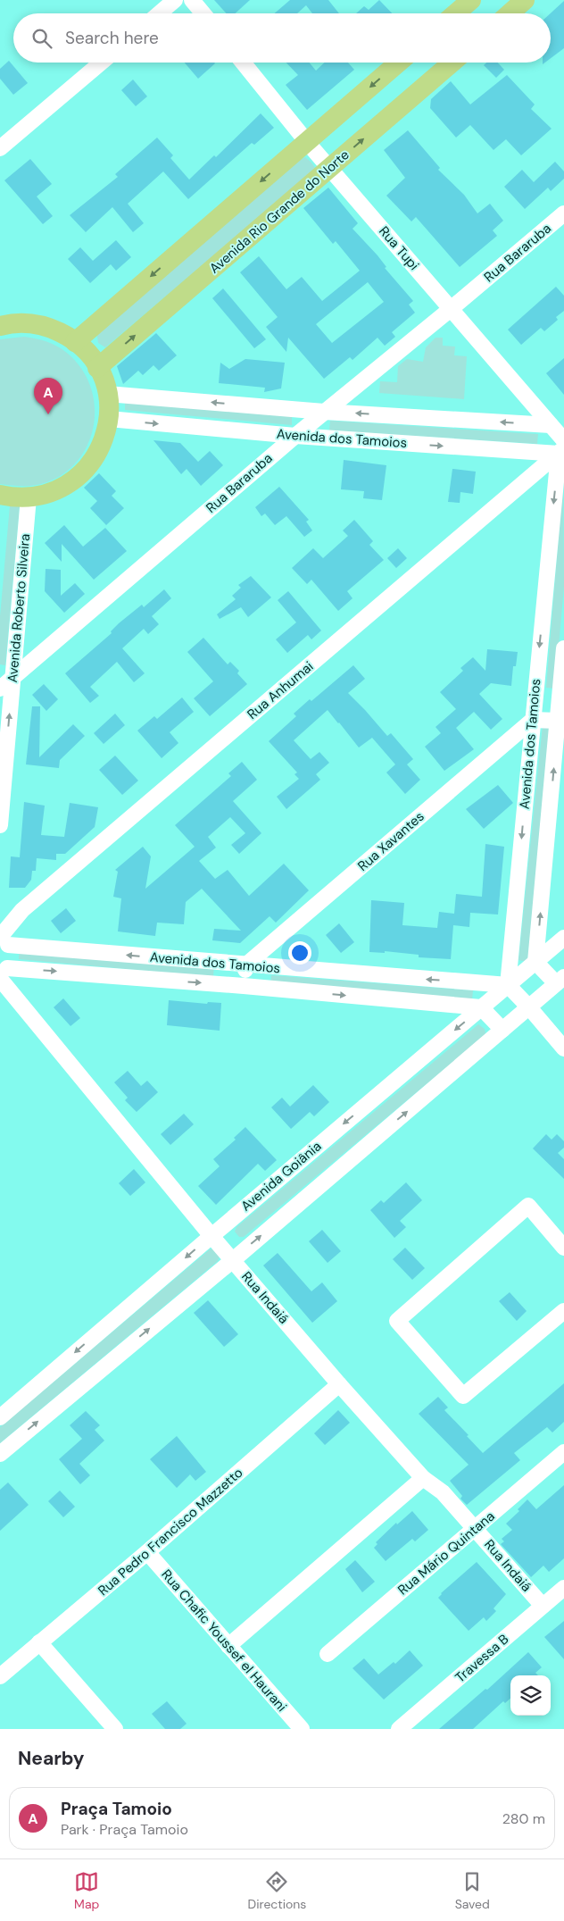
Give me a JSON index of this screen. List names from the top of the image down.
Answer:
{
  "streets": {
    "main road": ["Avenida Rio Grande do Norte"],
    "street": [
      "Rua Tupi",
      "Rua Bararuba",
      "Avenida dos Tamoios",
      "Avenida Roberto Silveira",
      "Rua Anhumai",
      "Rua Xavantes",
      "Avenida Goiânia",
      "Rua Indaiá",
      "Rua Pedro Francisco Mazzetto",
      "Rua Mário Quintana",
      "Rua Chafic Youssef el Haurani",
      "Travessa B"
    ]
  },
  "crossings": [
    ["Avenida Rio Grande do Norte", "Rua Tupi"],
    ["Rua Tupi", "Rua Bararuba"],
    ["Rua Tupi", "Avenida dos Tamoios"],
    ["Rua Tupi", "Rua Anhumai"],
    ["Rua Bararuba", "Avenida dos Tamoios"],
    ["Rua Bararuba", "Avenida Roberto Silveira"],
    ["Avenida dos Tamoios", "Rua Anhumai"],
    ["Avenida dos Tamoios", "Rua Xavantes"],
    ["Avenida dos Tamoios", "Avenida Goiânia"],
    ["Avenida dos Tamoios", "Rua Indaiá"],
    ["Avenida Goiânia", "Rua Indaiá"],
    ["Rua Indaiá", "Rua Pedro Francisco Mazzetto"],
    ["Rua Indaiá", "Rua Mário Quintana"],
    ["Rua Indaiá", "Travessa B"],
    ["Rua Pedro Francisco Mazzetto", "Rua Chafic Youssef el Haurani"]
  ],
  "one_way": ["Avenida Roberto Silveira"],
  "page": {
    "search": "Search here",
    "pins": "A",
    "heading": "Nearby",
    "list": [
      {
        "mark": "A",
        "name": "Praça Tamoio",
        "note": "Park · Praça Tamoio",
        "value": "280 m"
      }
    ],
    "nav": ["Map", "Directions", "Saved"]
  }
}
